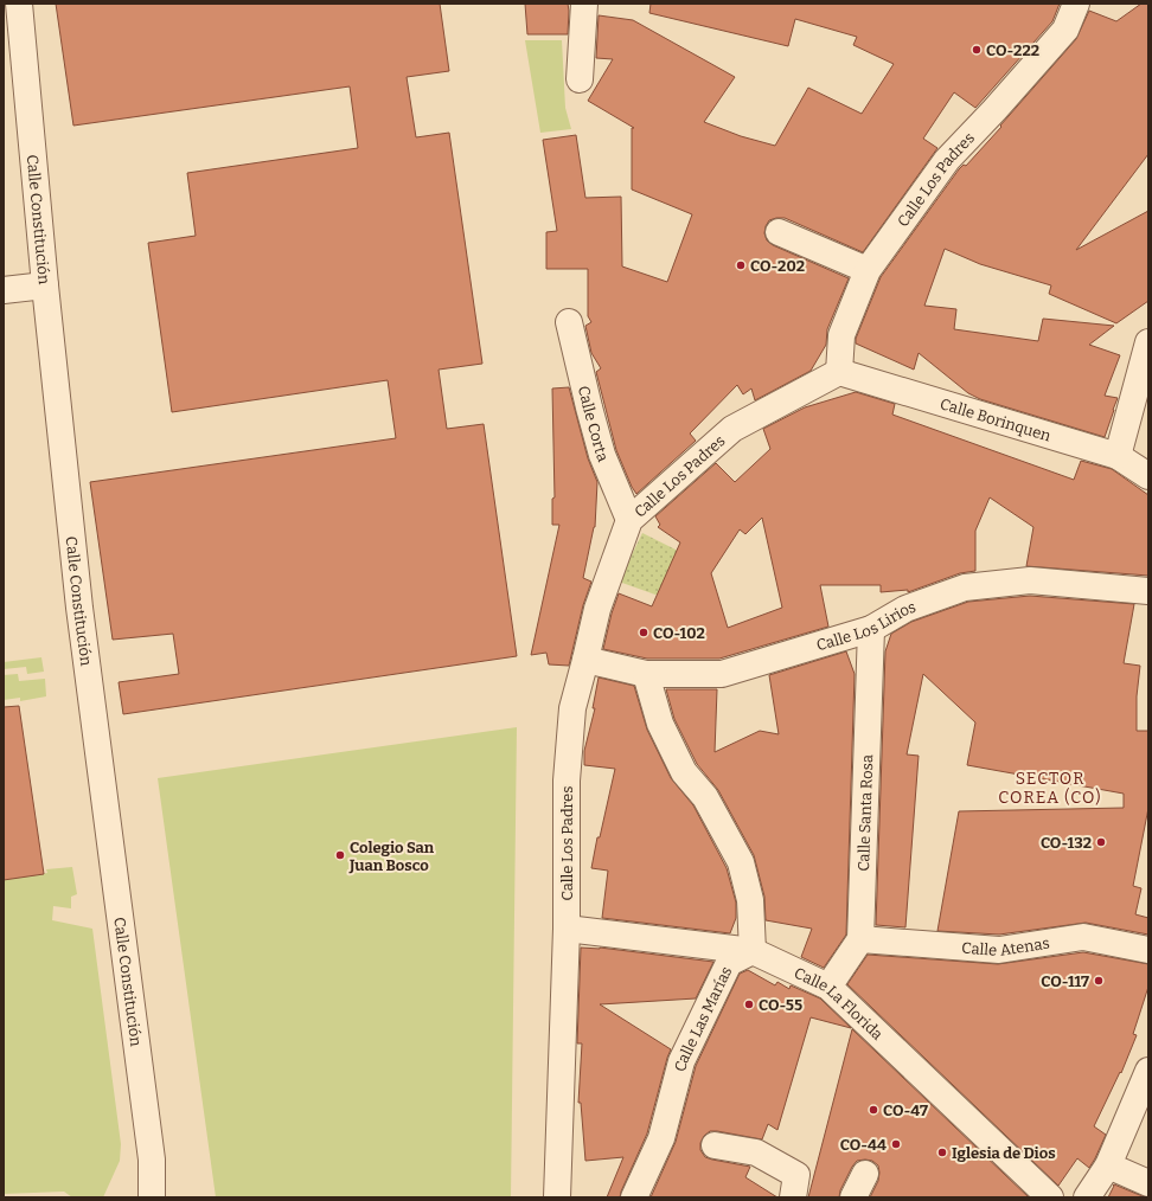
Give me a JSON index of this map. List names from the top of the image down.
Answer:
{
  "streets": {
    "street": [
      "Calle Los Padres",
      "Calle Constitución",
      "Calle Borinquen",
      "Calle Corta",
      "Calle Los Lirios",
      "Calle Santa Rosa",
      "Calle Atenas",
      "Calle La Florida",
      "Calle Las Marías"
    ]
  },
  "crossings": [
    ["Calle Los Padres", "Calle Borinquen"],
    ["Calle Los Padres", "Calle Corta"],
    ["Calle Los Padres", "Calle Los Lirios"],
    ["Calle Los Padres", "Calle La Florida"],
    ["Calle Los Lirios", "Calle Santa Rosa"],
    ["Calle Santa Rosa", "Calle Atenas"],
    ["Calle La Florida", "Calle Las Marías"]
  ],
  "districts": ["SECTOR COREA (CO)"],
  "places": [
    "CO-222",
    "CO-202",
    "CO-102",
    "CO-132",
    "Colegio San Juan Bosco",
    "CO-117",
    "CO-55",
    "CO-47",
    "CO-44",
    "Iglesia de Dios"
  ]
}
